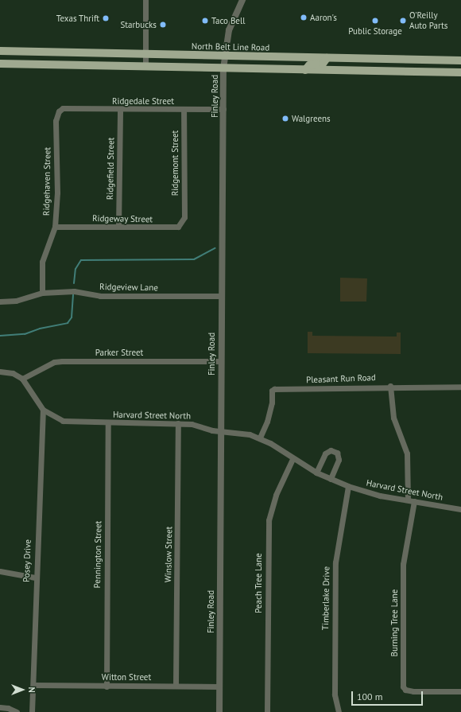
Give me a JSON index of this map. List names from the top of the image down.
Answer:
{
  "streets": {
    "main road": ["North Belt Line Road"],
    "street": [
      "Finley Road",
      "Ridgedale Street",
      "Ridgemont Street",
      "Ridgefield Street",
      "Ridgehaven Street",
      "Ridgeway Street",
      "Ridgeview Lane",
      "Parker Street",
      "Pleasant Run Road",
      "Harvard Street North",
      "Pennington Street",
      "Winslow Street",
      "Posey Drive",
      "Peach Tree Lane",
      "Timberlake Drive",
      "Burning Tree Lane",
      "Witton Street"
    ]
  },
  "crossings": [
    ["North Belt Line Road", "Finley Road"],
    ["Finley Road", "Ridgedale Street"],
    ["Finley Road", "Ridgeview Lane"],
    ["Finley Road", "Parker Street"],
    ["Finley Road", "Harvard Street North"],
    ["Finley Road", "Witton Street"],
    ["Ridgedale Street", "Ridgemont Street"],
    ["Ridgedale Street", "Ridgefield Street"],
    ["Ridgedale Street", "Ridgehaven Street"],
    ["Ridgemont Street", "Ridgeway Street"],
    ["Ridgefield Street", "Ridgeway Street"],
    ["Ridgehaven Street", "Ridgeway Street"],
    ["Ridgehaven Street", "Ridgeview Lane"],
    ["Parker Street", "Harvard Street North"],
    ["Pleasant Run Road", "Harvard Street North"],
    ["Harvard Street North", "Pennington Street"],
    ["Harvard Street North", "Winslow Street"],
    ["Harvard Street North", "Posey Drive"],
    ["Harvard Street North", "Peach Tree Lane"],
    ["Harvard Street North", "Timberlake Drive"],
    ["Harvard Street North", "Burning Tree Lane"],
    ["Pennington Street", "Witton Street"],
    ["Winslow Street", "Witton Street"],
    ["Posey Drive", "Witton Street"]
  ],
  "places": [
    "Aaron's",
    "Texas Thrift",
    "Taco Bell",
    "Public Storage",
    "O'Reilly Auto Parts",
    "Starbucks",
    "Walgreens"
  ],
  "scale_bar": "100 m",
  "north": "right"
}
